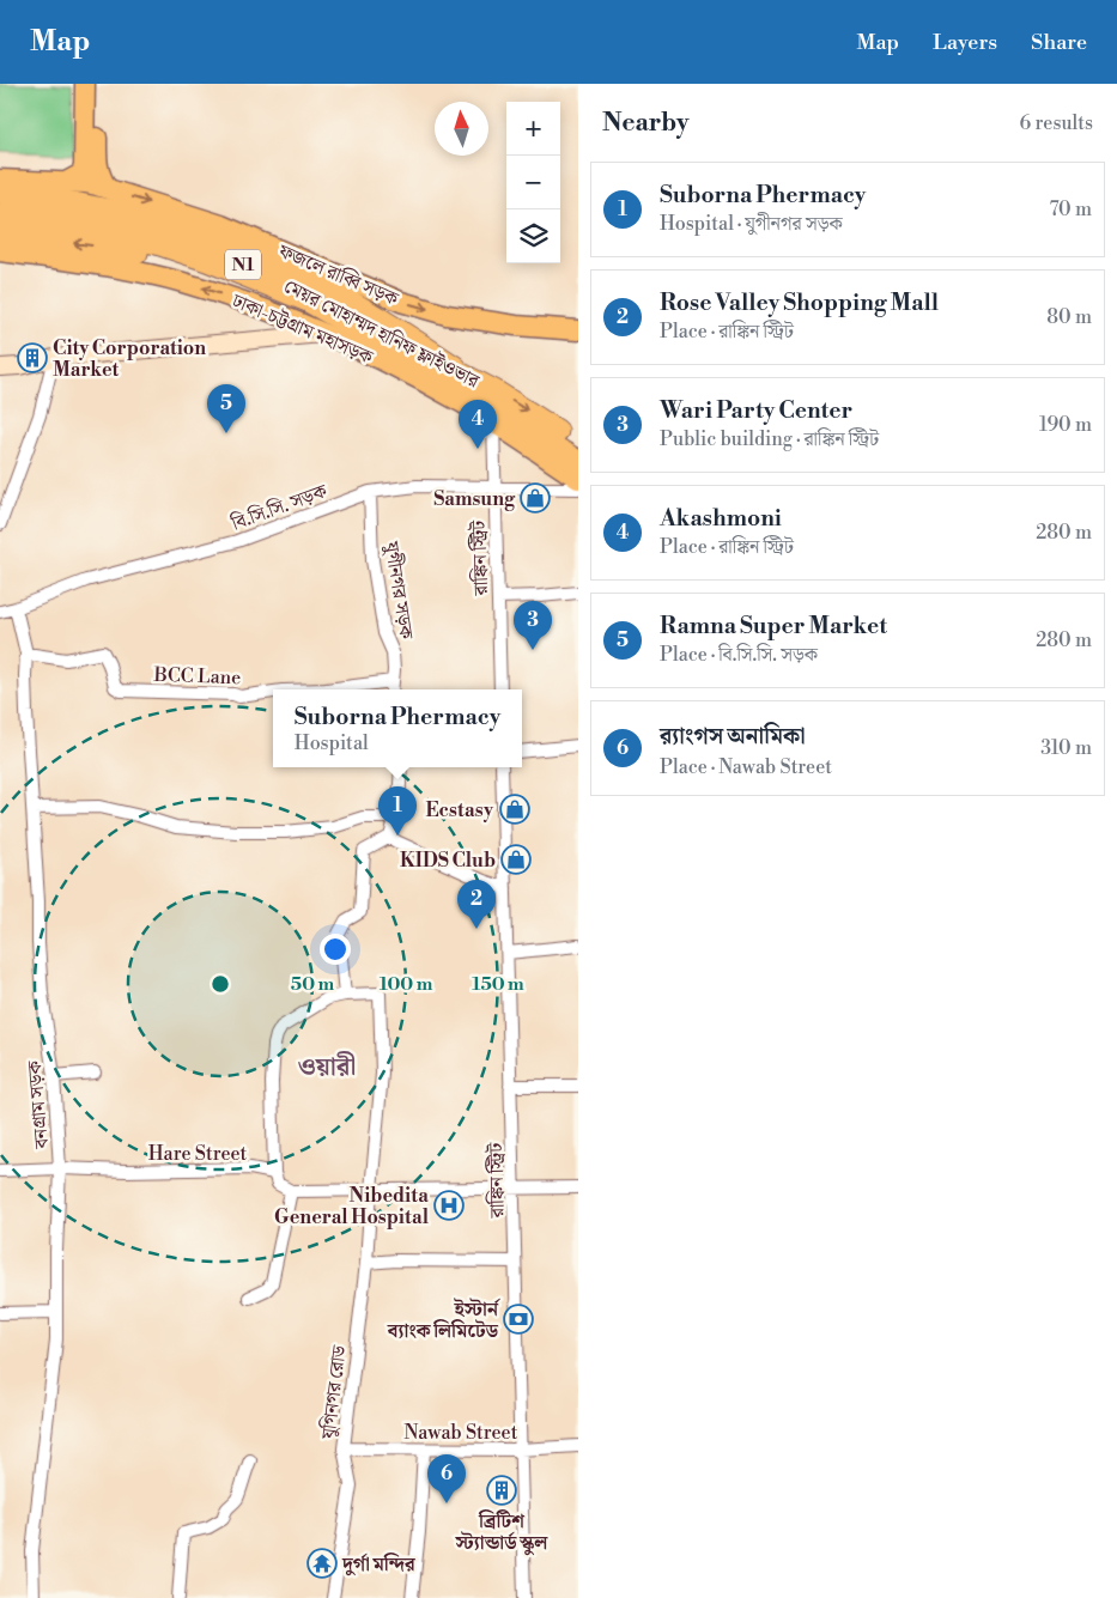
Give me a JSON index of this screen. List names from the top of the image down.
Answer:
{
  "streets": {
    "highway": ["N1", "মেয়র মোহাম্মদ হানিফ ফ্লাইওভার"],
    "main road": ["ফজলে রাব্বি সড়ক", "ঢাকা-চট্টগ্রাম মহাসড়ক"],
    "street": [
      "বি.সি.সি. সড়ক",
      "রাঙ্কিন স্ট্রিট",
      "যুগীনগর সড়ক",
      "BCC Lane",
      "বনগ্রাম সড়ক",
      "Hare Street",
      "যুগিনগর রোড",
      "Nawab Street"
    ]
  },
  "crossings": [
    ["ঢাকা-চট্টগ্রাম মহাসড়ক", "রাঙ্কিন স্ট্রিট"],
    ["বি.সি.সি. সড়ক", "রাঙ্কিন স্ট্রিট"],
    ["বি.সি.সি. সড়ক", "যুগীনগর সড়ক"],
    ["বি.সি.সি. সড়ক", "বনগ্রাম সড়ক"],
    ["রাঙ্কিন স্ট্রিট", "Nawab Street"],
    ["যুগীনগর সড়ক", "BCC Lane"],
    ["BCC Lane", "বনগ্রাম সড়ক"],
    ["বনগ্রাম সড়ক", "Hare Street"],
    ["যুগিনগর রোড", "Nawab Street"]
  ],
  "one_way": ["ফজলে রাব্বি সড়ক", "ঢাকা-চট্টগ্রাম মহাসড়ক"],
  "districts": ["ওয়ারী"],
  "places": {
    "building": ["City Corporation Market", "ব্রিটিশ স্ট্যান্ডার্ড স্কুল"],
    "shop": ["Samsung", "Ecstasy", "KIDS Club"],
    "hospital": ["Nibedita General Hospital"],
    "bank": ["ইস্টার্ন ব্যাংক লিমিটেড"],
    "temple": ["দুর্গা মন্দির"]
  },
  "north": "top",
  "page": {
    "header": "Map",
    "nav": ["Map", "Layers", "Share"],
    "heading": ["Nearby", "6 results"],
    "map_buttons": ["+", "−"],
    "list": [
      {
        "mark": "1",
        "name": "Suborna Phermacy",
        "note": "Hospital · যুগীনগর সড়ক",
        "value": "70 m"
      },
      {
        "mark": "2",
        "name": "Rose Valley Shopping Mall",
        "note": "Place · রাঙ্কিন স্ট্রিট",
        "value": "80 m"
      },
      {
        "mark": "3",
        "name": "Wari Party Center",
        "note": "Public building · রাঙ্কিন স্ট্রিট",
        "value": "190 m"
      },
      {
        "mark": "4",
        "name": "Akashmoni",
        "note": "Place · রাঙ্কিন স্ট্রিট",
        "value": "280 m"
      },
      {
        "mark": "5",
        "name": "Ramna Super Market",
        "note": "Place · বি.সি.সি. সড়ক",
        "value": "280 m"
      },
      {
        "mark": "6",
        "name": "র‌্যাংগস অনামিকা",
        "note": "Place · Nawab Street",
        "value": "310 m"
      }
    ],
    "pins": [
      "5",
      "4",
      "3",
      "1",
      "2",
      "6"
    ],
    "popup": ["Suborna Phermacy", "Hospital"]
  },
  "rings": ["50 m", "100 m", "150 m"]
}
